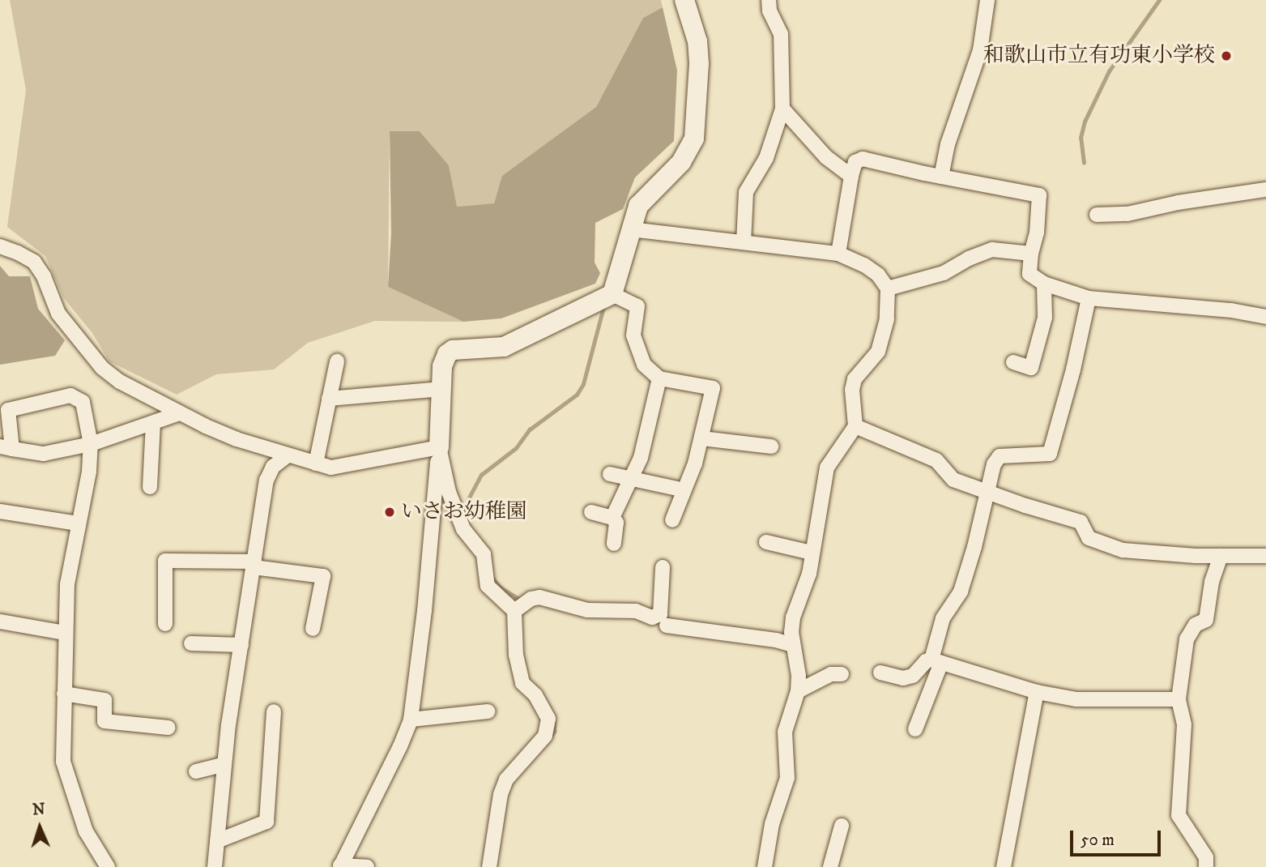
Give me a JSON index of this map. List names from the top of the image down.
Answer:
{
  "places": ["和歌山市立有功東小学校", "いさお幼稚園"],
  "scale_bar": "50 m",
  "north": "top"
}
